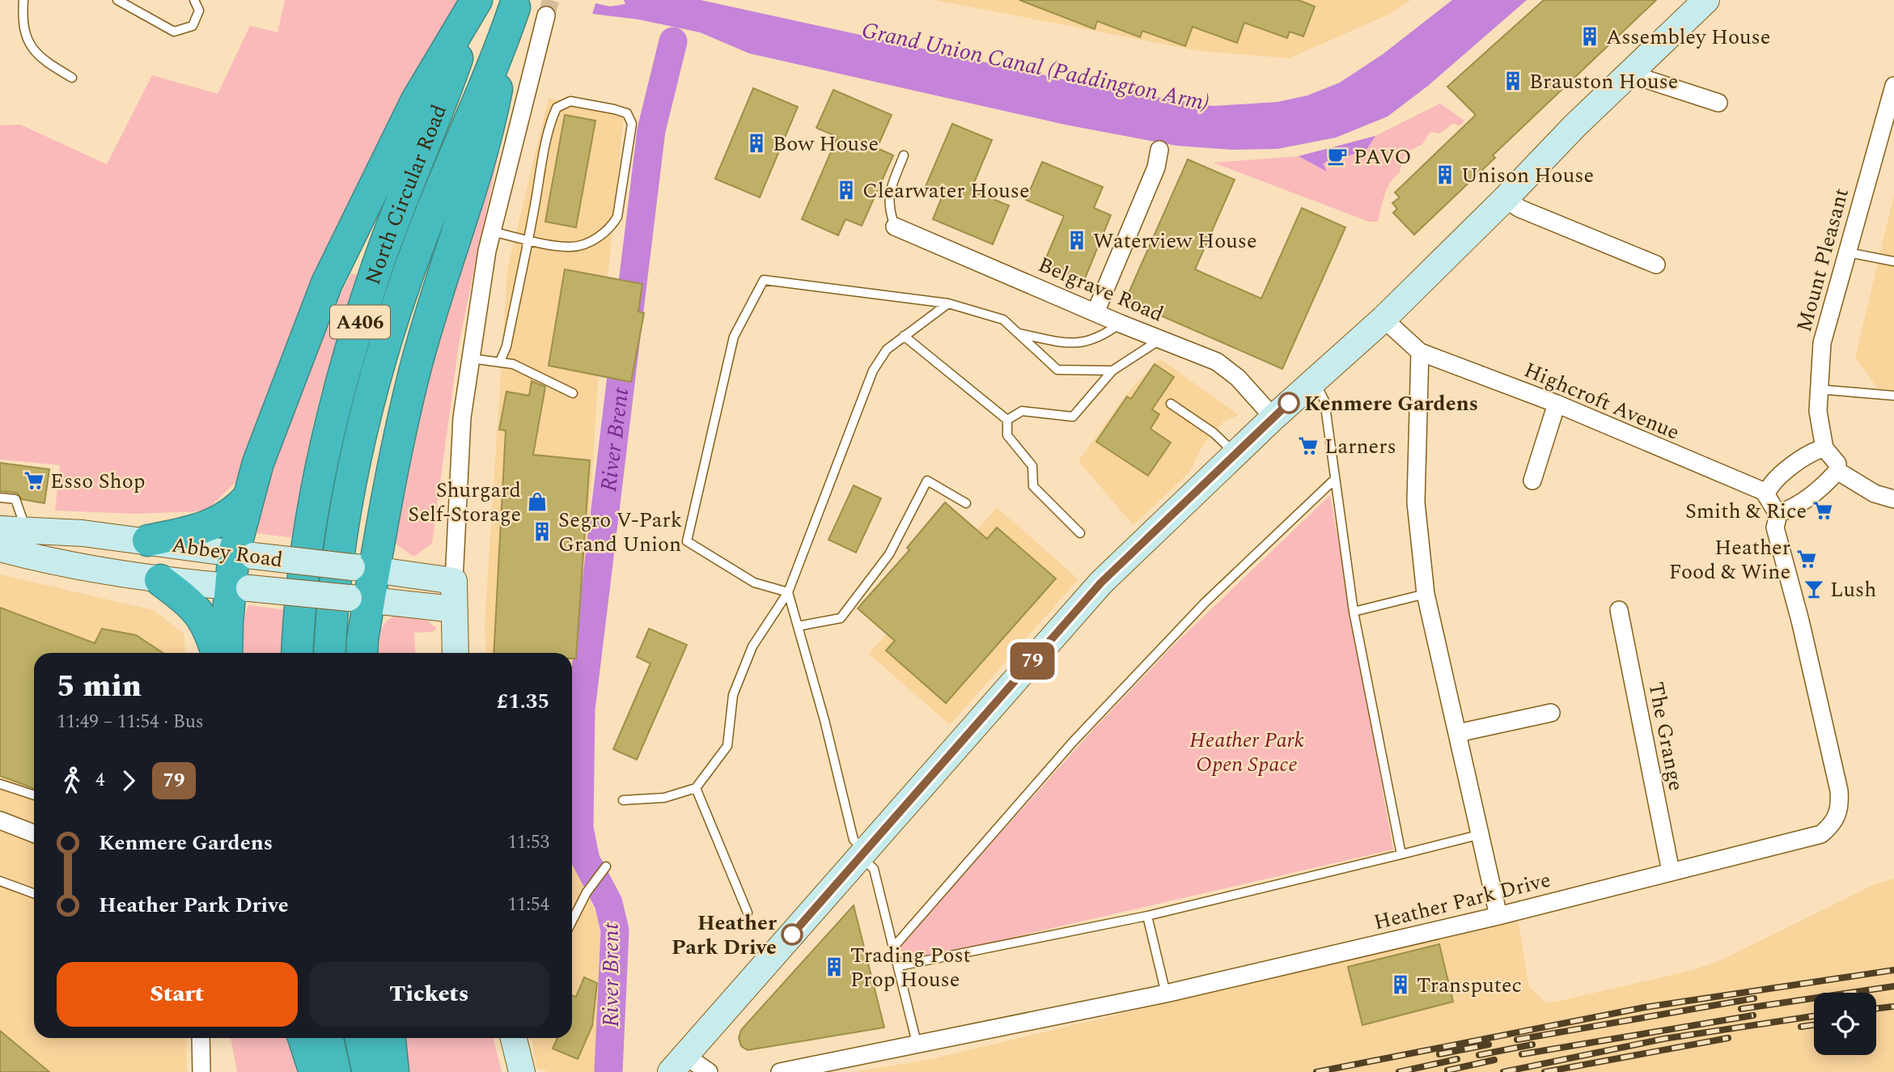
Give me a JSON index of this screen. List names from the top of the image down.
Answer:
{
  "streets": {
    "highway": ["North Circular Road", "A406"],
    "street": [
      "Mount Pleasant",
      "Belgrave Road",
      "Highcroft Avenue",
      "Abbey Road",
      "The Grange",
      "Heather Park Drive"
    ]
  },
  "crossings": [
    ["North Circular Road", "Abbey Road"],
    ["The Grange", "Heather Park Drive"]
  ],
  "water": ["Grand Union Canal (Paddington Arm)", "River Brent"],
  "parks": ["Heather Park Open Space"],
  "places": {
    "building": [
      "Assembley House",
      "Brauston House",
      "Bow House",
      "Unison House",
      "Clearwater House",
      "Waterview House",
      "Segro V-Park Grand Union",
      "Trading Post Prop House",
      "Transputec"
    ],
    "cafe": ["PAVO"],
    "other": ["Kenmere Gardens", "Heather Park Drive"],
    "supermarket": [
      "Larners",
      "Esso Shop",
      "Smith & Rice",
      "Heather Food & Wine"
    ],
    "shop": ["Shurgard Self-Storage"],
    "bar": ["Lush"]
  },
  "lines": ["bus line 79"],
  "page": {
    "on_map": "79",
    "heading": ["5 min", "11:49 – 11:54 · Bus", "£1.35"],
    "legs": ["4", "79"],
    "list": [
      {
        "name": "Kenmere Gardens",
        "value": "11:53"
      },
      {
        "name": "Heather Park Drive",
        "value": "11:54"
      }
    ],
    "buttons": ["Start", "Tickets"]
  }
}
